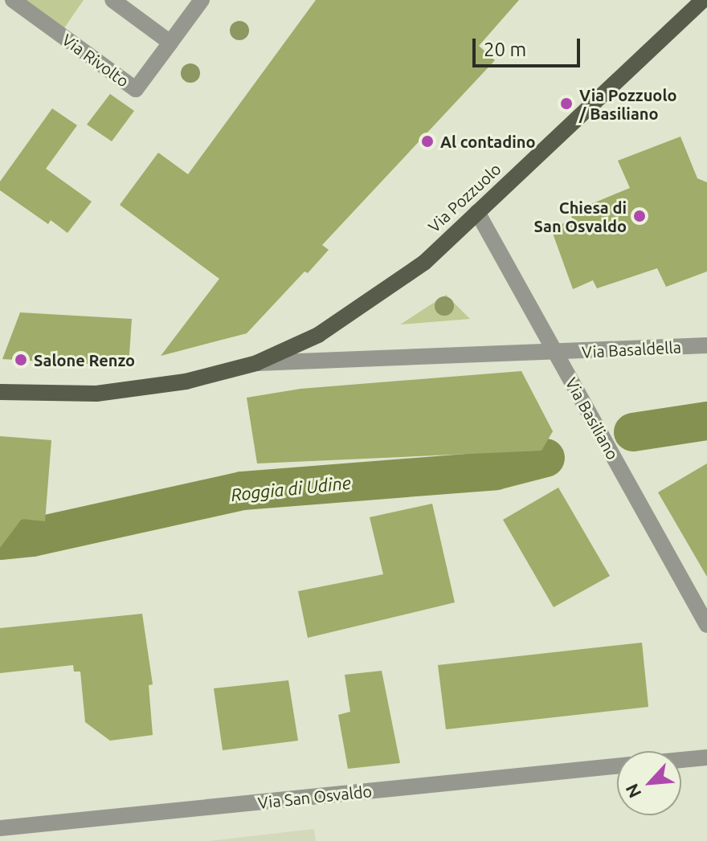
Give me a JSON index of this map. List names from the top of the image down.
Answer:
{
  "streets": {
    "main road": ["Via Pozzuolo"],
    "street": [
      "Via Rivolto",
      "Via Basaldella",
      "Via Basiliano",
      "Via San Osvaldo"
    ]
  },
  "crossings": [
    ["Via Pozzuolo", "Via Basaldella"],
    ["Via Pozzuolo", "Via Basiliano"],
    ["Via Basaldella", "Via Basiliano"]
  ],
  "water": ["Roggia di Udine"],
  "places": [
    "Via Pozzuolo / Basiliano",
    "Al contadino",
    "Chiesa di San Osvaldo",
    "Salone Renzo"
  ],
  "scale_bar": "20 m",
  "north": "bottom left"
}
